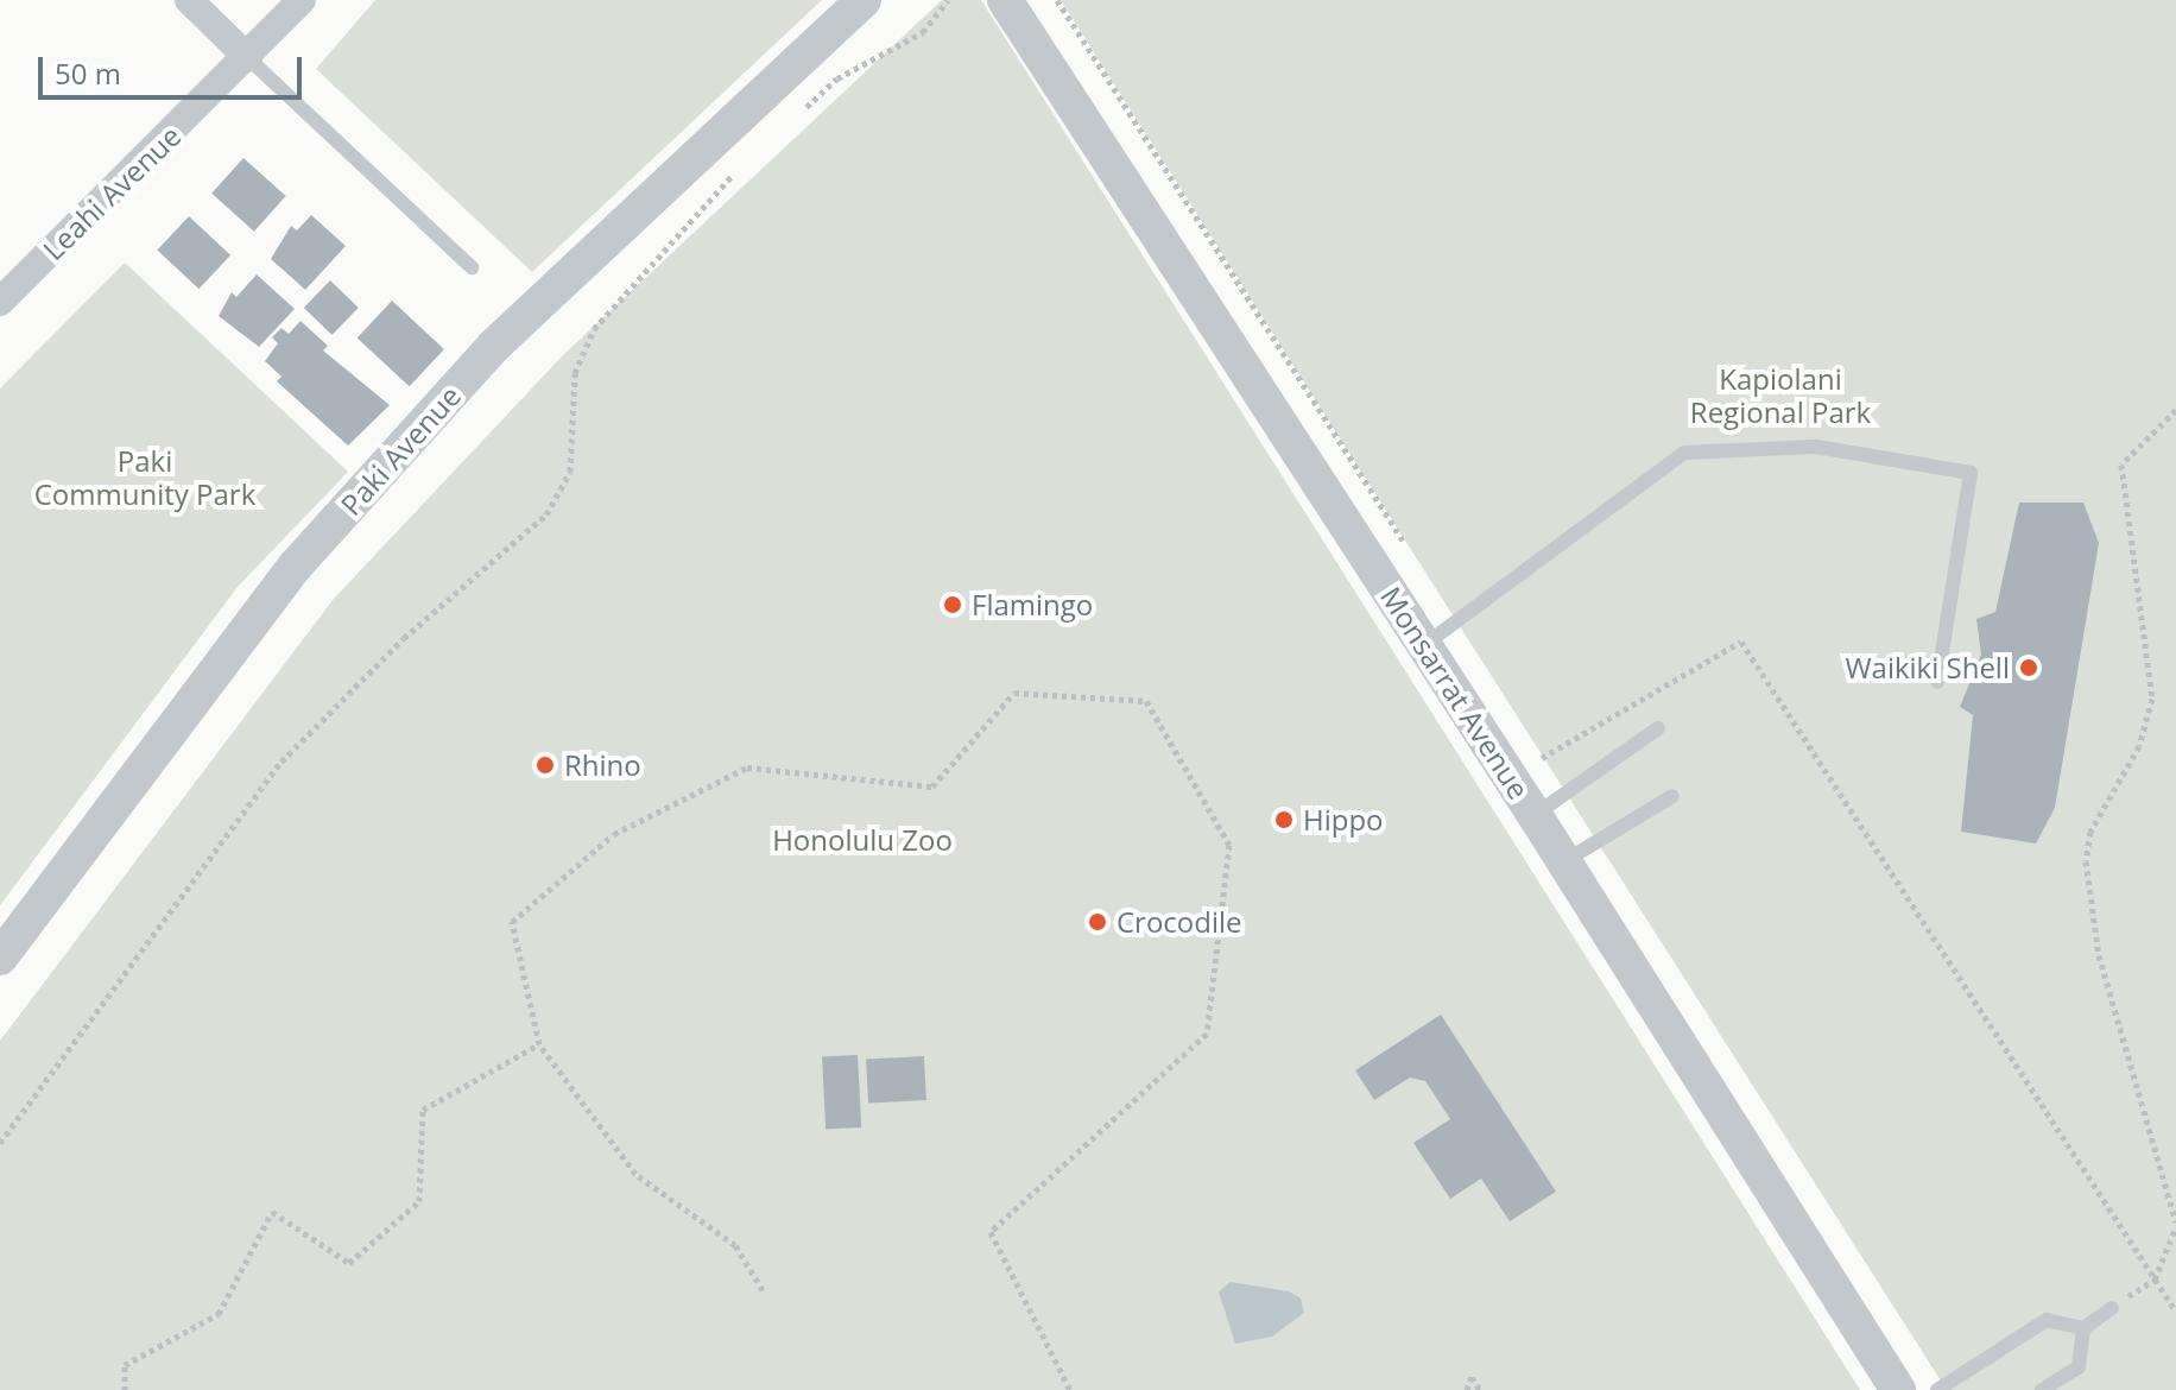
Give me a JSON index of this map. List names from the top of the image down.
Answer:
{
  "streets": {
    "street": ["Leahi Avenue", "Paki Avenue", "Monsarrat Avenue"]
  },
  "parks": ["Kapiolani Regional Park", "Paki Community Park", "Honolulu Zoo"],
  "places": [
    "Flamingo",
    "Waikiki Shell",
    "Rhino",
    "Hippo",
    "Crocodile"
  ],
  "scale_bar": "50 m"
}
